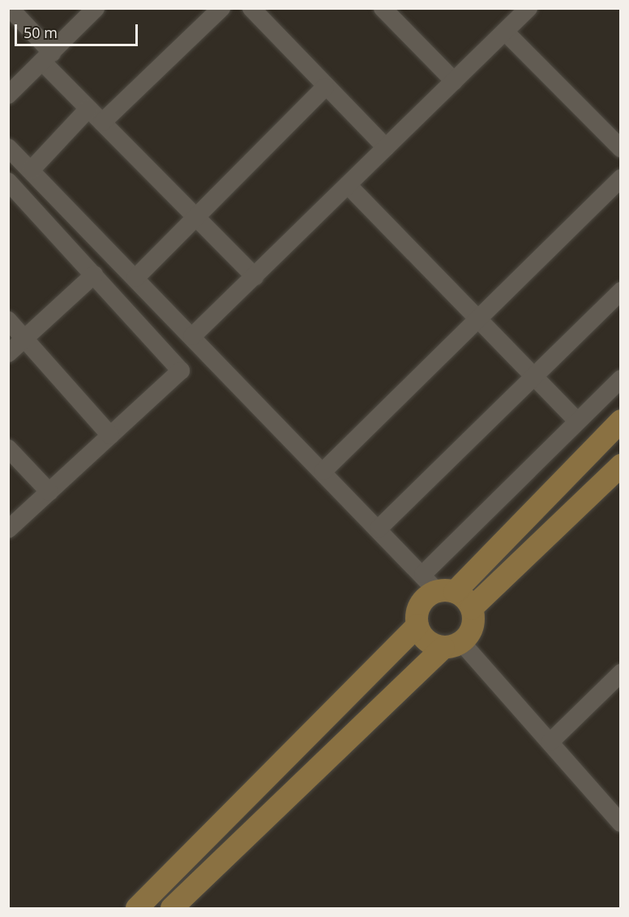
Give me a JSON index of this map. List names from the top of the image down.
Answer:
{
  "scale_bar": "50 m"
}
